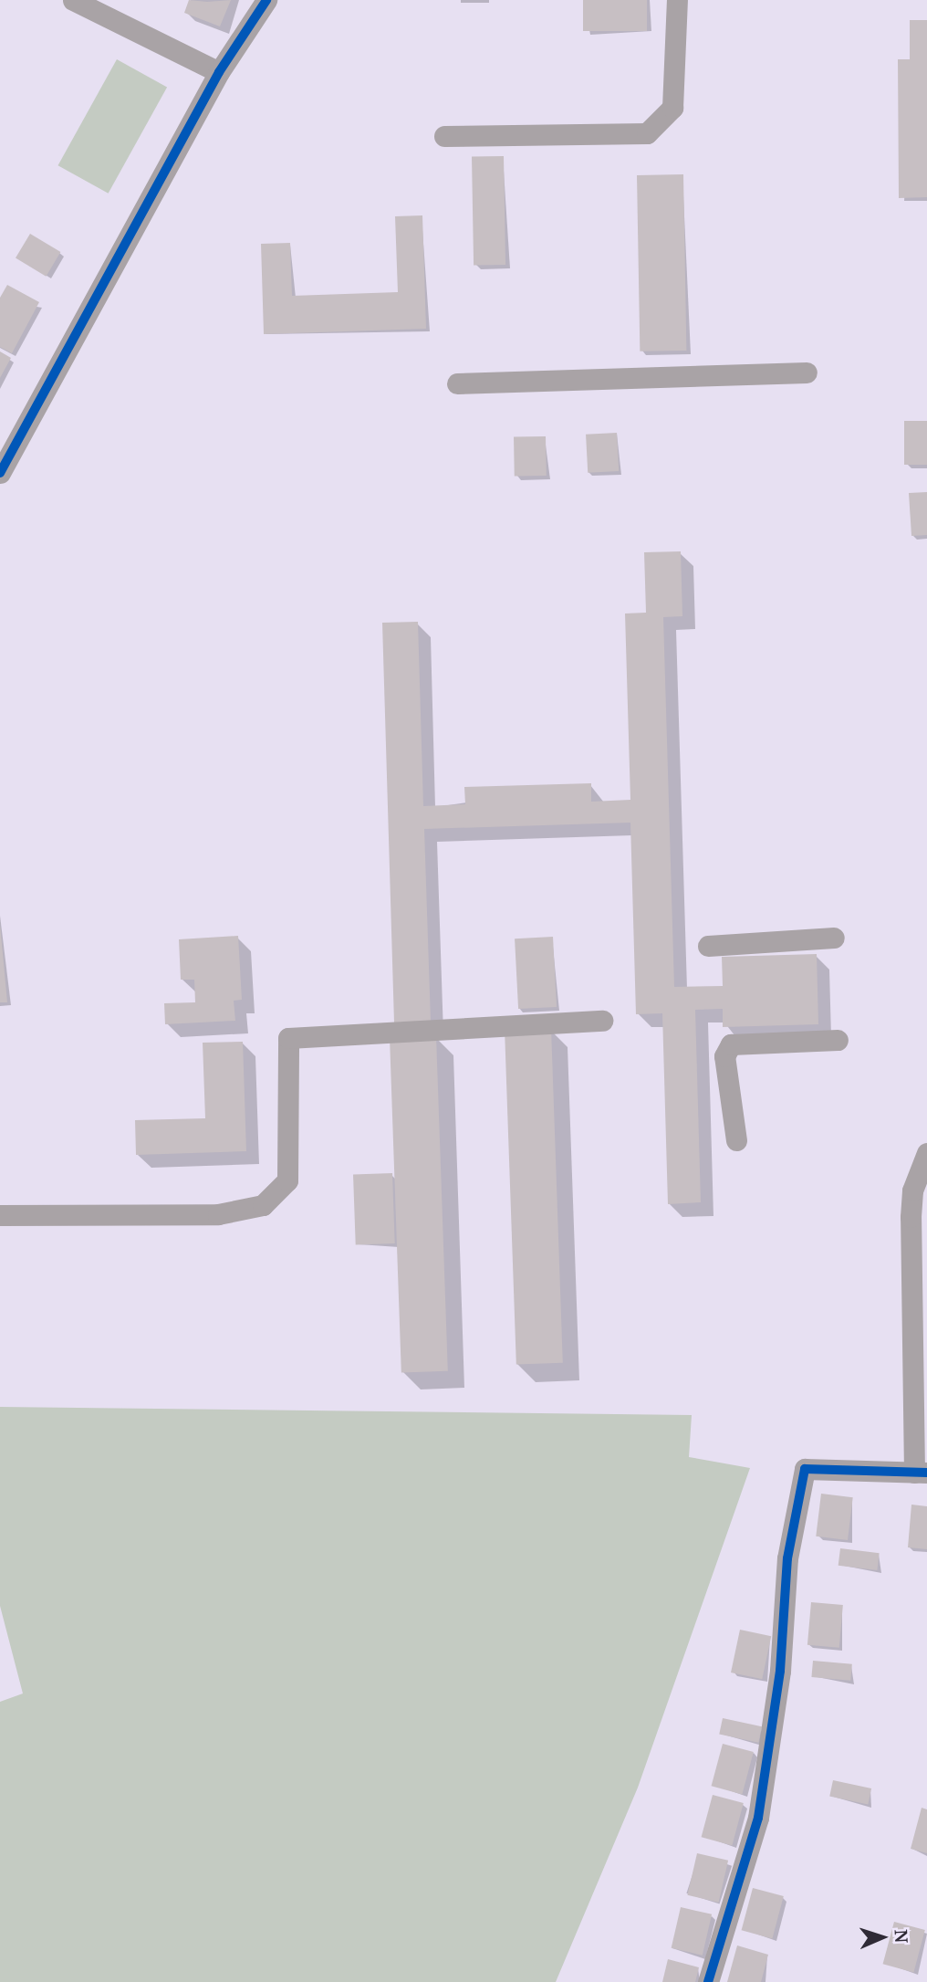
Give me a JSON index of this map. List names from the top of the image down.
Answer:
{
  "north": "right"
}
